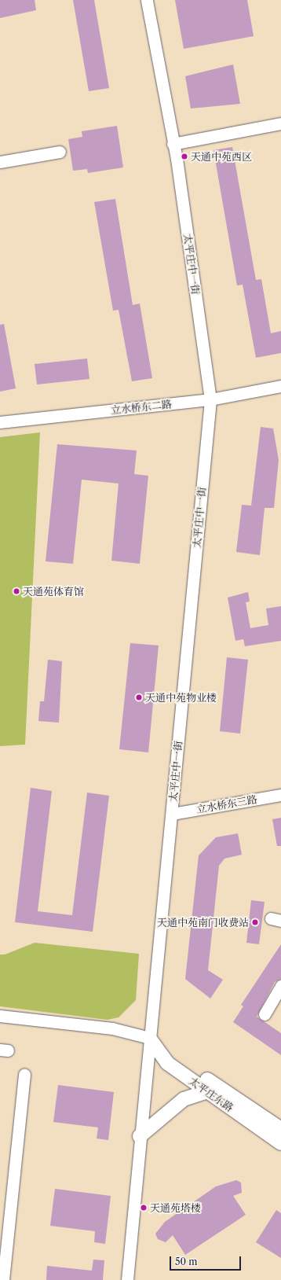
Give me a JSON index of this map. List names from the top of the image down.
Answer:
{
  "streets": {
    "main road": ["太平庄东路"],
    "street": ["太平庄中一街", "立水桥东二路", "立水桥东三路"]
  },
  "crossings": [
    ["太平庄中一街", "立水桥东二路"],
    ["太平庄中一街", "立水桥东三路"],
    ["太平庄中一街", "太平庄东路"]
  ],
  "places": [
    "天通中苑西区",
    "天通苑体育馆",
    "天通中苑物业楼",
    "天通中苑南门收费站",
    "天通苑塔楼"
  ],
  "scale_bar": "50 m"
}
